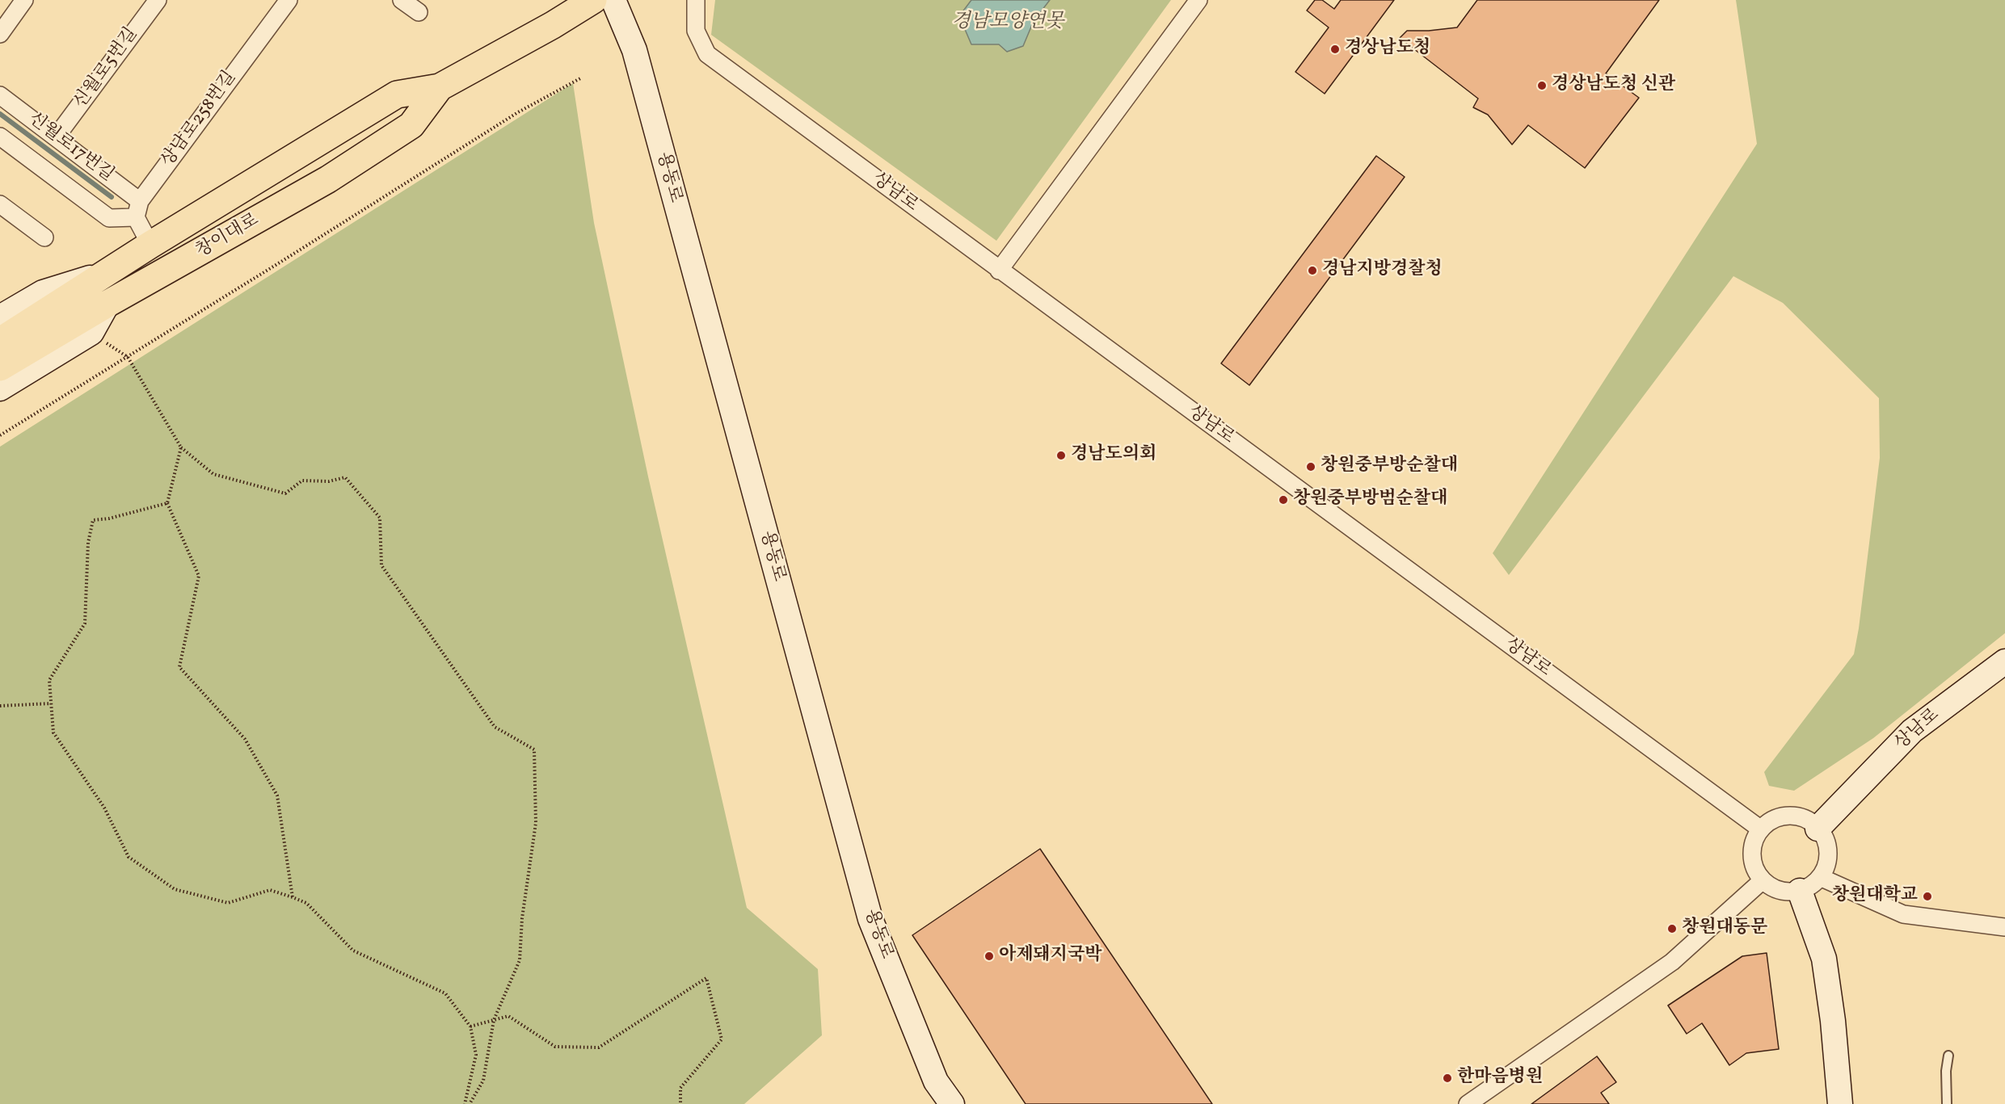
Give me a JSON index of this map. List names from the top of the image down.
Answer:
{
  "streets": {
    "main road": ["창이대로"],
    "street": [
      "신월로5번길",
      "상남로258번길",
      "신월로17번길",
      "용동로",
      "상남로"
    ]
  },
  "crossings": [
    ["신월로5번길", "신월로17번길"],
    ["상남로258번길", "신월로17번길"]
  ],
  "water": ["경남모양연못"],
  "places": [
    "경상남도청",
    "경상남도청 신관",
    "경남지방경찰청",
    "경남도의회",
    "창원중부방순찰대",
    "창원중부방범순찰대",
    "창원대학교",
    "창원대동문",
    "아제돼지국박",
    "한마음병원"
  ]
}
